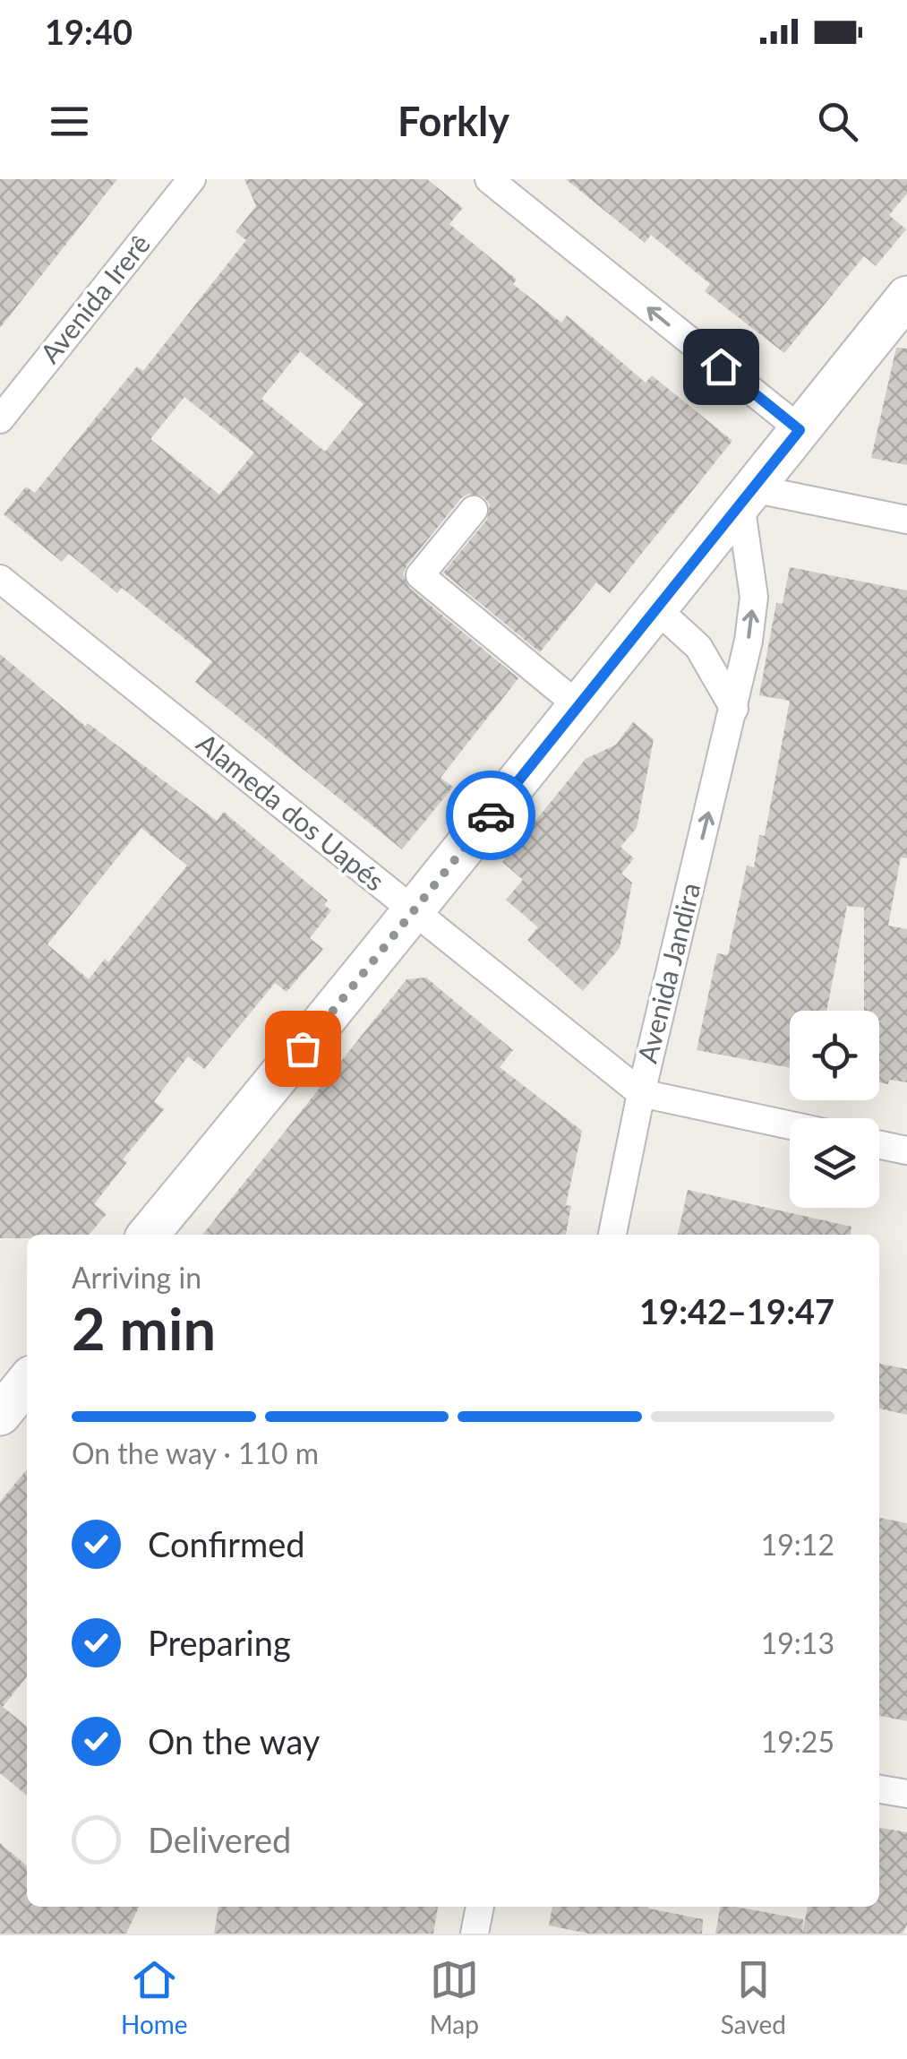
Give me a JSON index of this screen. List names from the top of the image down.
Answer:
{
  "streets": {
    "street": ["Avenida Irerê", "Alameda dos Uapés", "Avenida Jandira"]
  },
  "crossings": [
    ["Alameda dos Uapés", "Avenida Jandira"]
  ],
  "one_way": ["Avenida Jandira"],
  "page": {
    "status": "19:40",
    "header": "Forkly",
    "heading": ["2 min", "Arriving in", "19:42–19:47"],
    "bar": "On the way · 110 m",
    "list": [
      ["Confirmed", "19:12"],
      ["Preparing", "19:13"],
      ["On the way", "19:25"],
      "Delivered"
    ],
    "tabs": ["Home", "Map", "Saved"]
  }
}
